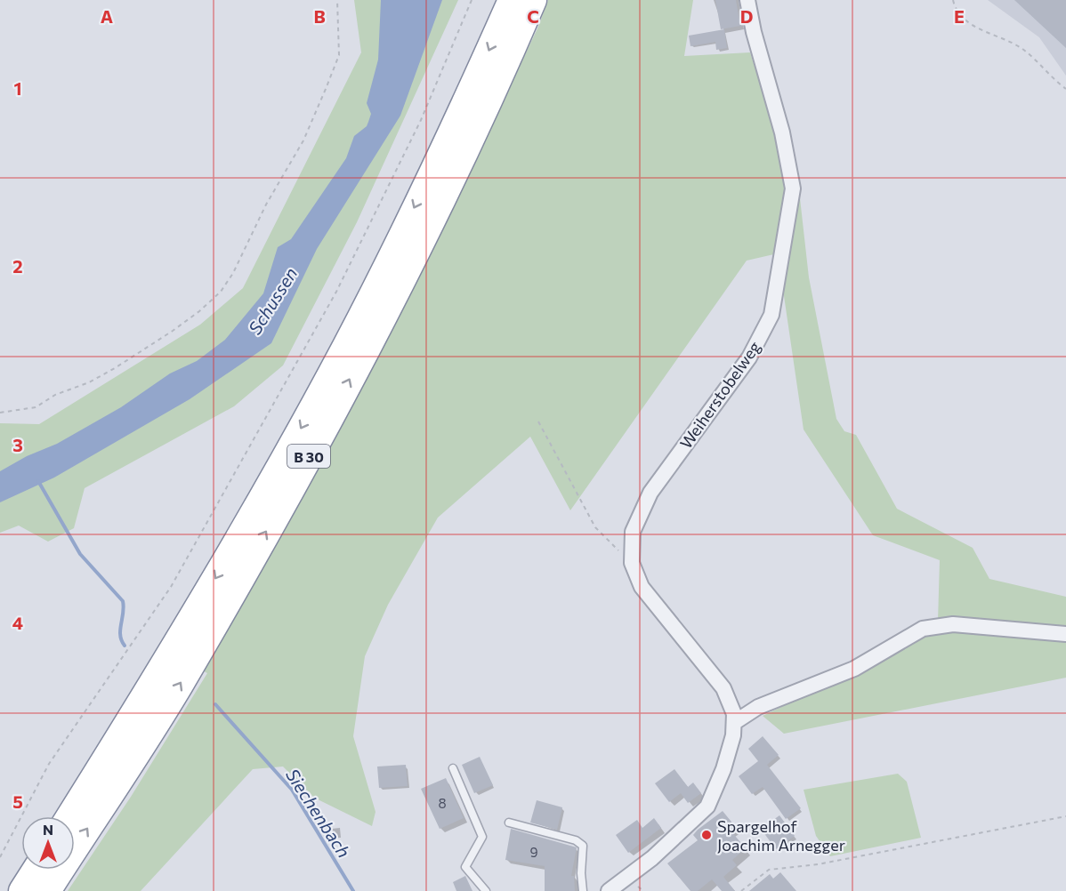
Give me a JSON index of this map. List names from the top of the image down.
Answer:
{
  "streets": {
    "highway": ["B 30"],
    "street": ["Weiherstobelweg"]
  },
  "water": ["Schussen", "Siechenbach"],
  "places": ["Spargelhof Joachim Arnegger"],
  "house_numbers": ["8", "9"],
  "north": "top",
  "grid": {
    "columns": [
      "A",
      "B",
      "C",
      "D",
      "E"
    ],
    "rows": [
      "1",
      "2",
      "3",
      "4",
      "5"
    ]
  }
}
